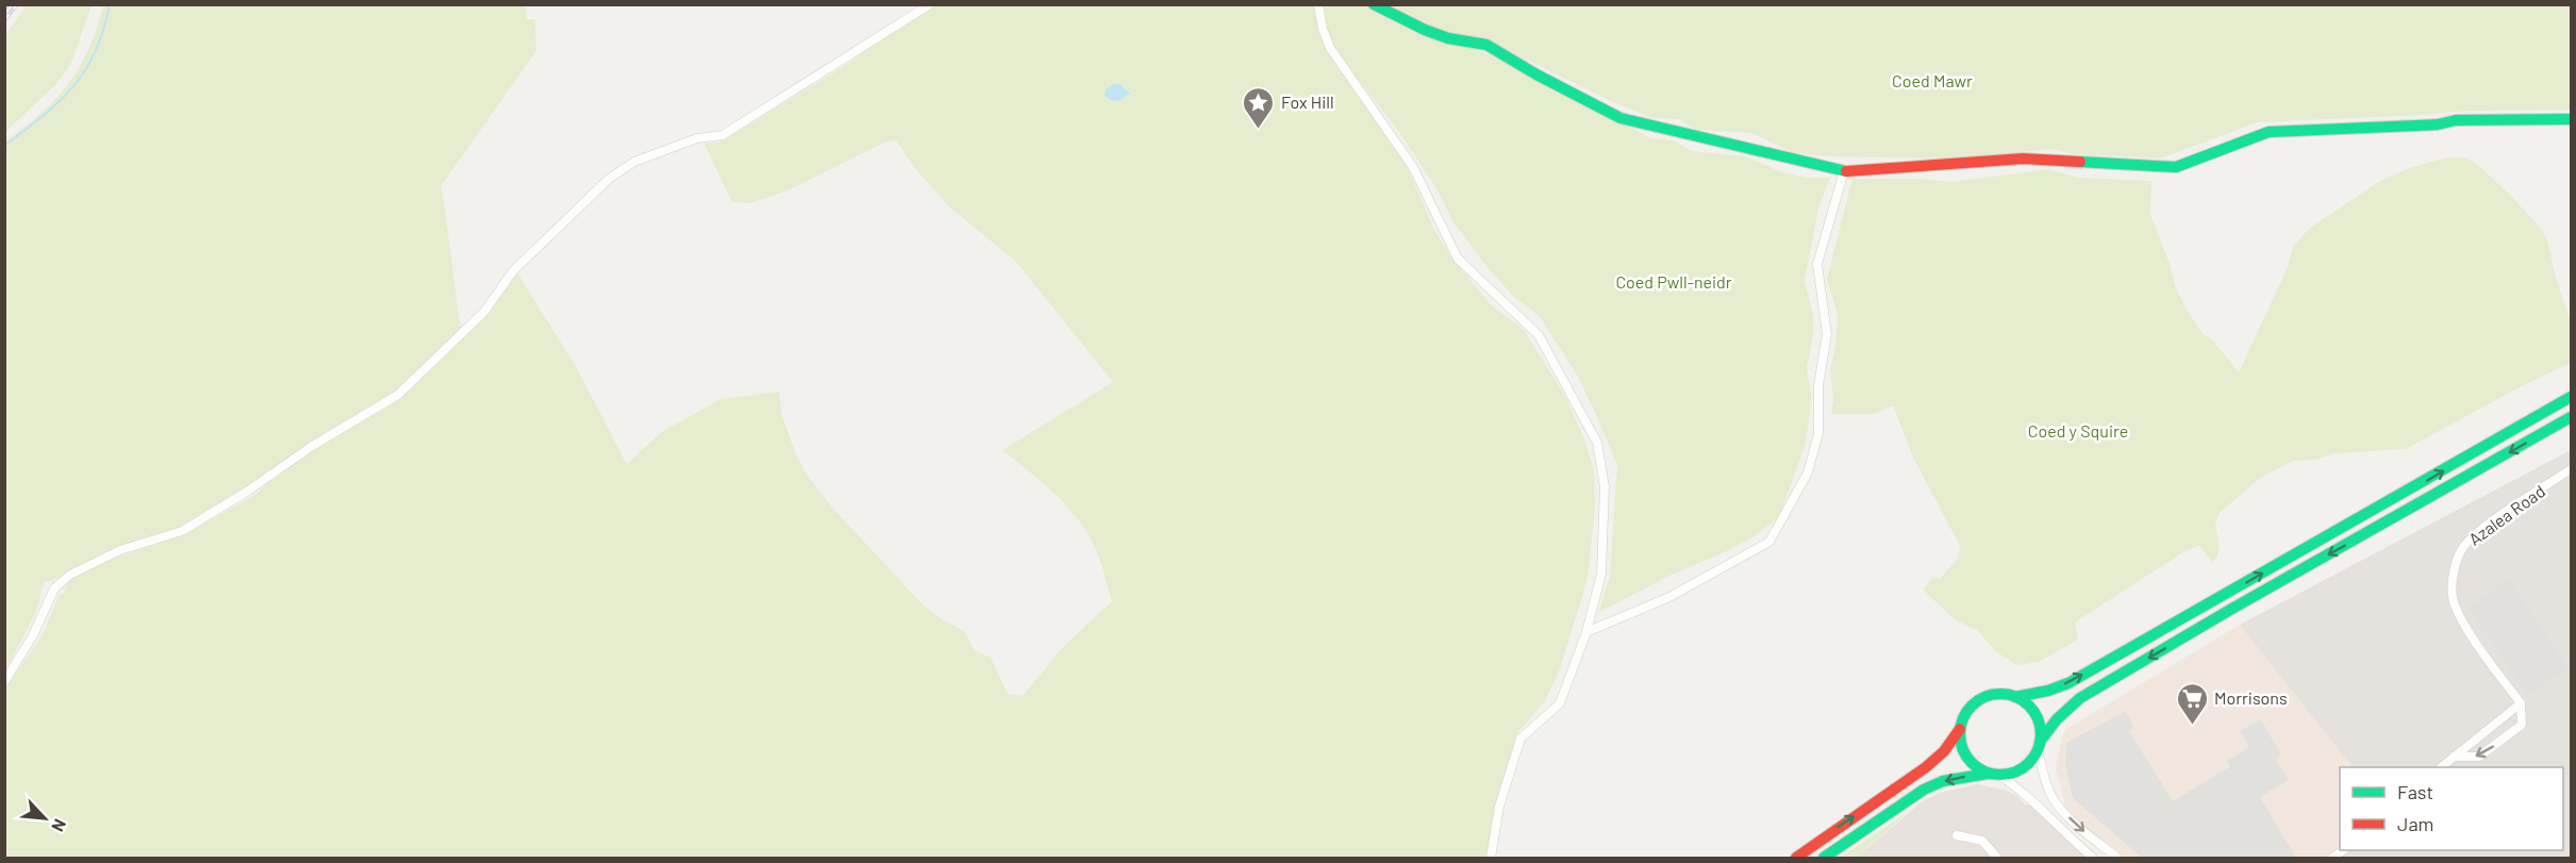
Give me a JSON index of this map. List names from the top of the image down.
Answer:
{
  "streets": {
    "street": ["Azalea Road"]
  },
  "parks": ["Coed Mawr", "Coed Pwll-neidr", "Coed y Squire"],
  "places": {
    "place": ["Fox Hill"],
    "supermarket": ["Morrisons"]
  },
  "legend": ["Fast", "Jam"],
  "north": "bottom right"
}
